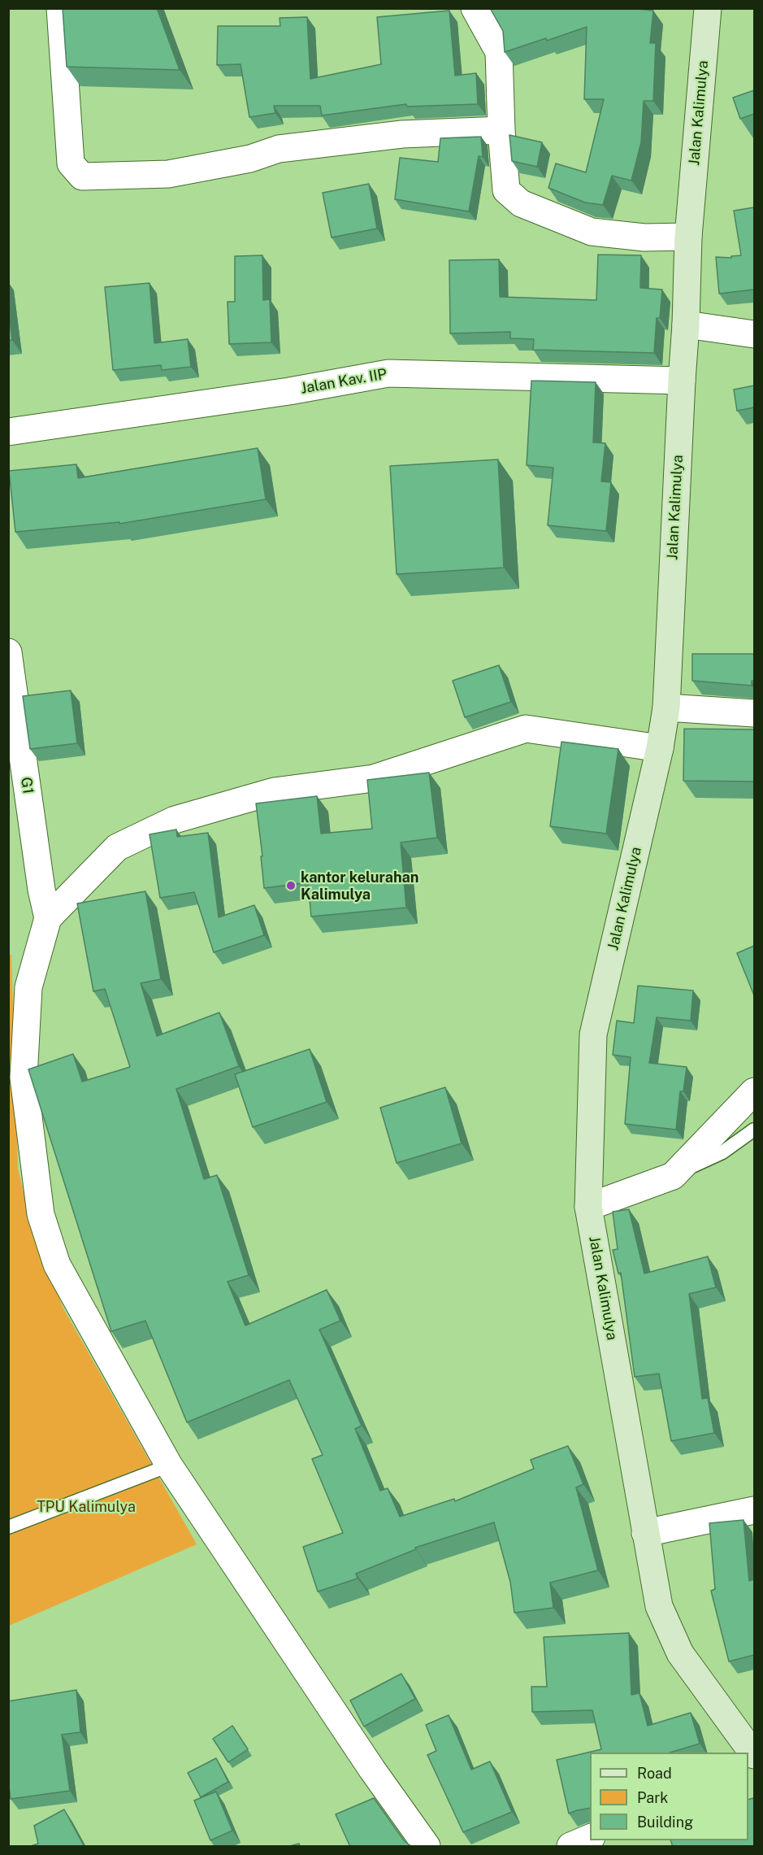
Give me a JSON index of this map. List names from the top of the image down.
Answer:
{
  "streets": {
    "street": ["Jalan Kalimulya", "Jalan Kav. IIP", "G1"]
  },
  "crossings": [
    ["Jalan Kalimulya", "Jalan Kav. IIP"]
  ],
  "parks": ["TPU Kalimulya"],
  "places": ["kantor kelurahan Kalimulya"],
  "legend": ["Road", "Park", "Building"]
}
